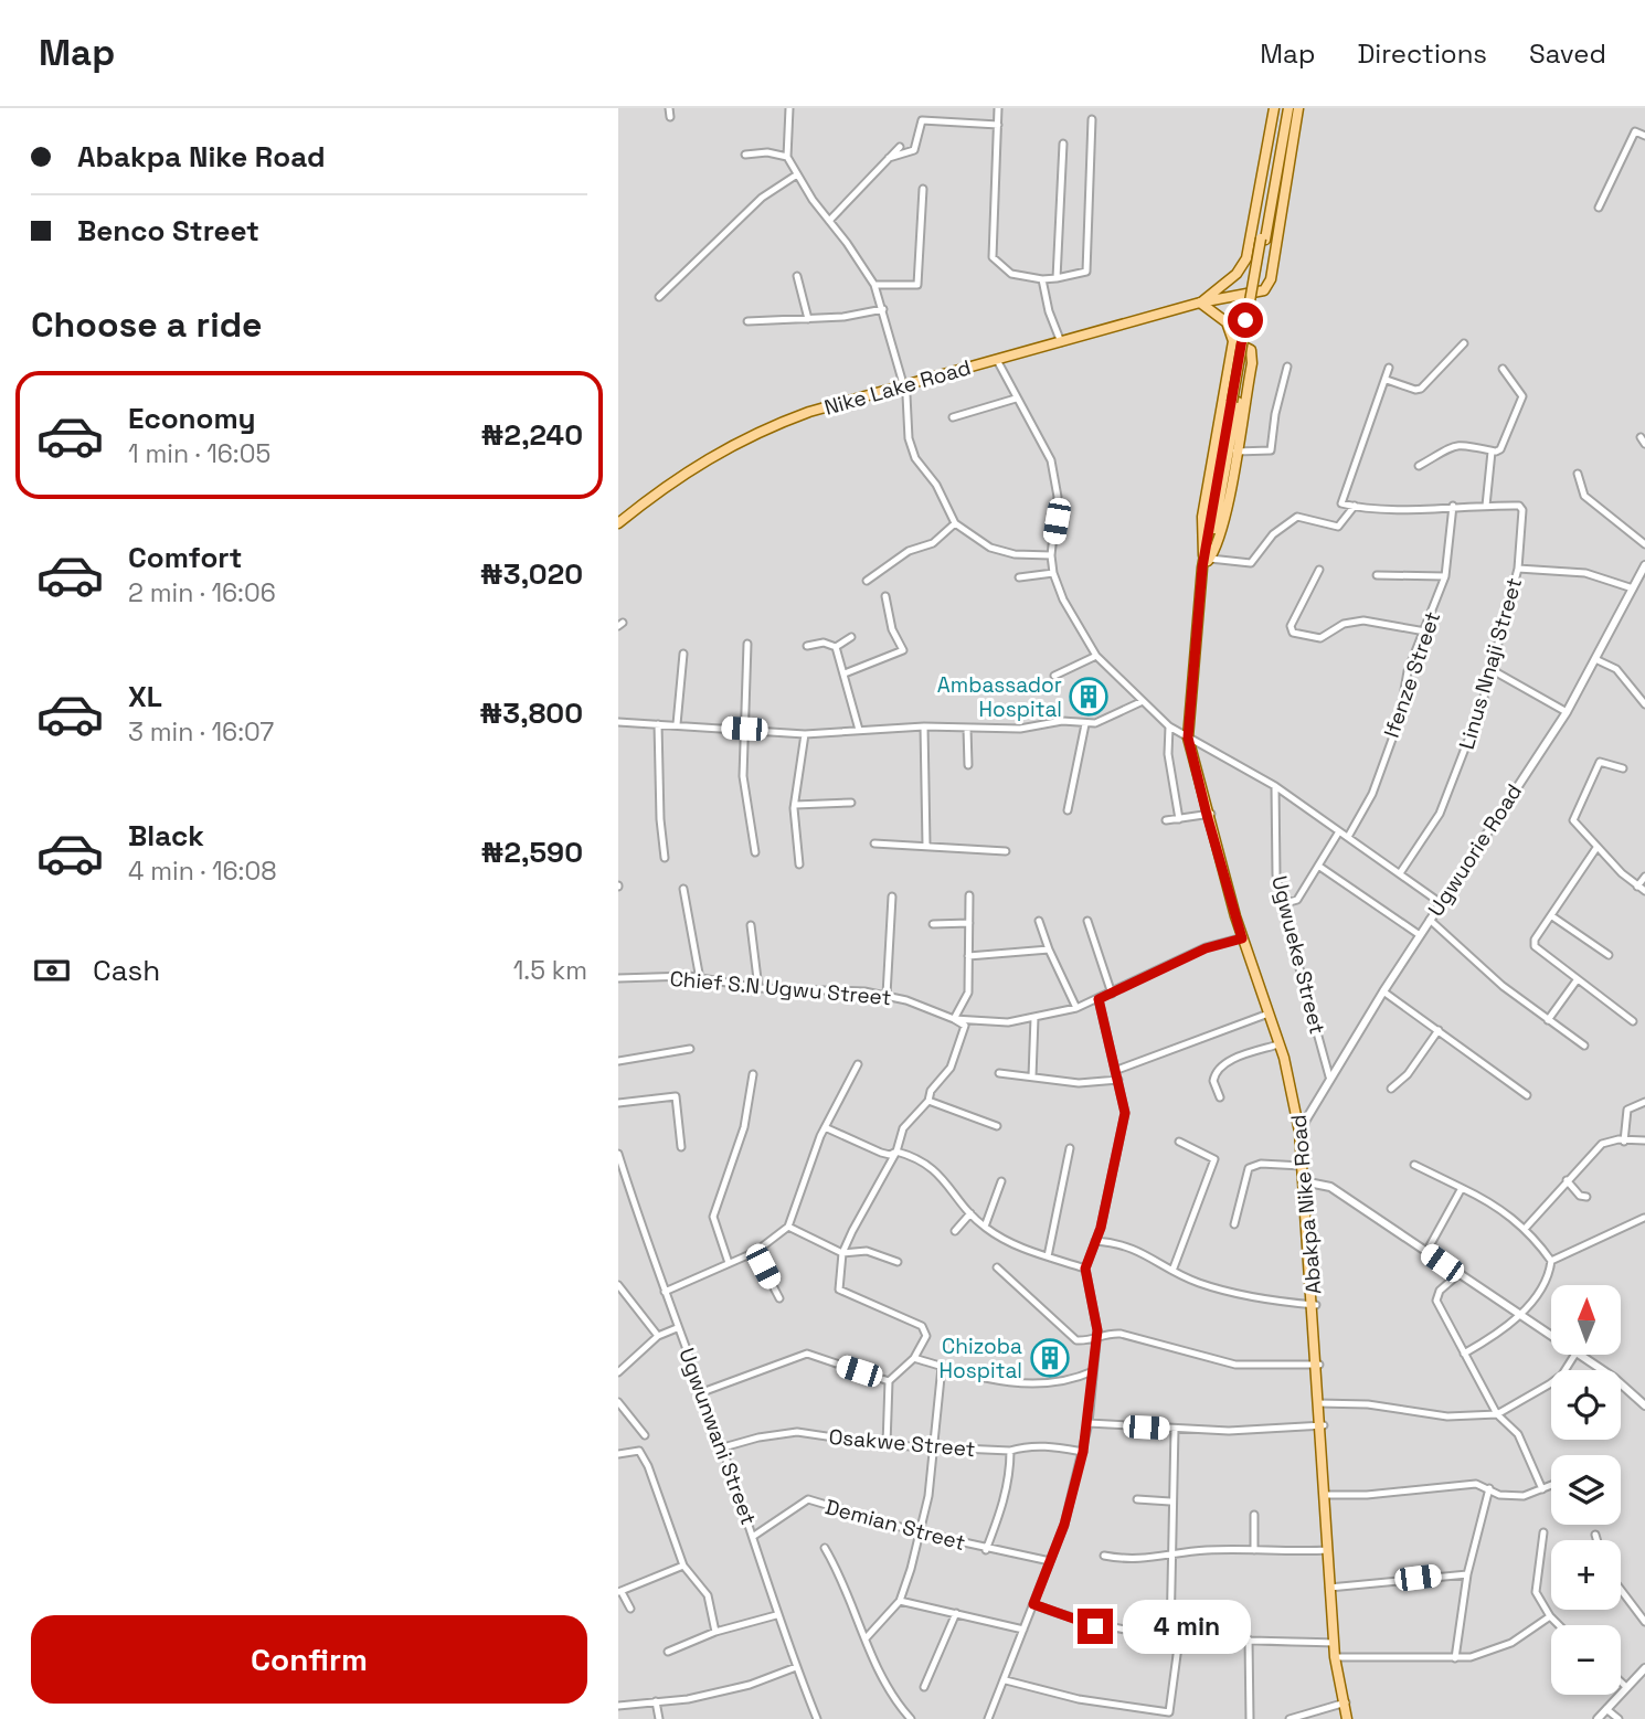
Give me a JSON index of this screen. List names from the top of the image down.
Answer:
{
  "streets": {
    "main road": ["Nike Lake Road", "Abakpa Nike Road"],
    "street": [
      "Linus Nnaji Street",
      "Ifenze Street",
      "Ugwuorie Road",
      "Ugwueke Street",
      "Chief S.N Ugwu Street",
      "Ugwunwani Street",
      "Osakwe Street",
      "Demian Street"
    ]
  },
  "crossings": [
    ["Linus Nnaji Street", "Ifenze Street"],
    ["Ugwuorie Road", "Ugwueke Street"],
    ["Ugwuorie Road", "Abakpa Nike Road"],
    ["Chief S.N Ugwu Street", "Abakpa Nike Road"],
    ["Ugwunwani Street", "Osakwe Street"],
    ["Ugwunwani Street", "Demian Street"]
  ],
  "places": {
    "building": ["Ambassador Hospital", "Chizoba Hospital"]
  },
  "north": "top",
  "page": {
    "header": "Map",
    "nav": ["Map", "Directions", "Saved"],
    "banner": ["Abakpa Nike Road", "Benco Street"],
    "heading": "Choose a ride",
    "list": [
      {
        "name": "Economy",
        "note": "1 min · 16:05",
        "value": "₦2,240"
      },
      {
        "name": "Comfort",
        "note": "2 min · 16:06",
        "value": "₦3,020"
      },
      {
        "name": "XL",
        "note": "3 min · 16:07",
        "value": "₦3,800"
      },
      {
        "name": "Black",
        "note": "4 min · 16:08",
        "value": "₦2,590"
      }
    ],
    "pay": ["Cash", "1.5 km"],
    "map_buttons": ["+", "−"],
    "buttons": "Confirm",
    "bubble": "4 min"
  }
}
